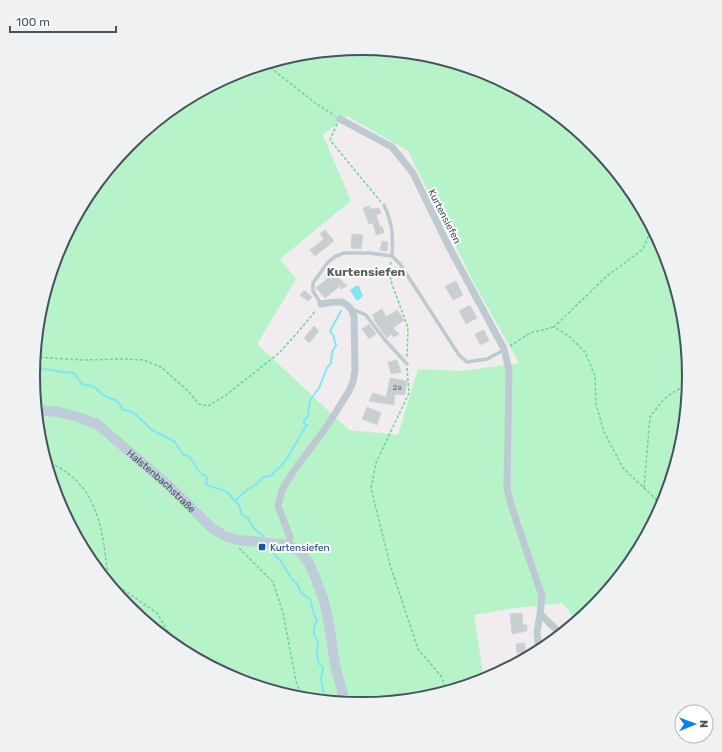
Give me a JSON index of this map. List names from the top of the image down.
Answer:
{
  "streets": {
    "street": ["Kurtensiefen", "Halstenbachstraße"]
  },
  "districts": ["Kurtensiefen"],
  "places": {
    "transit": ["Kurtensiefen"]
  },
  "house_numbers": ["2a"],
  "scale_bar": "100 m",
  "north": "right"
}
